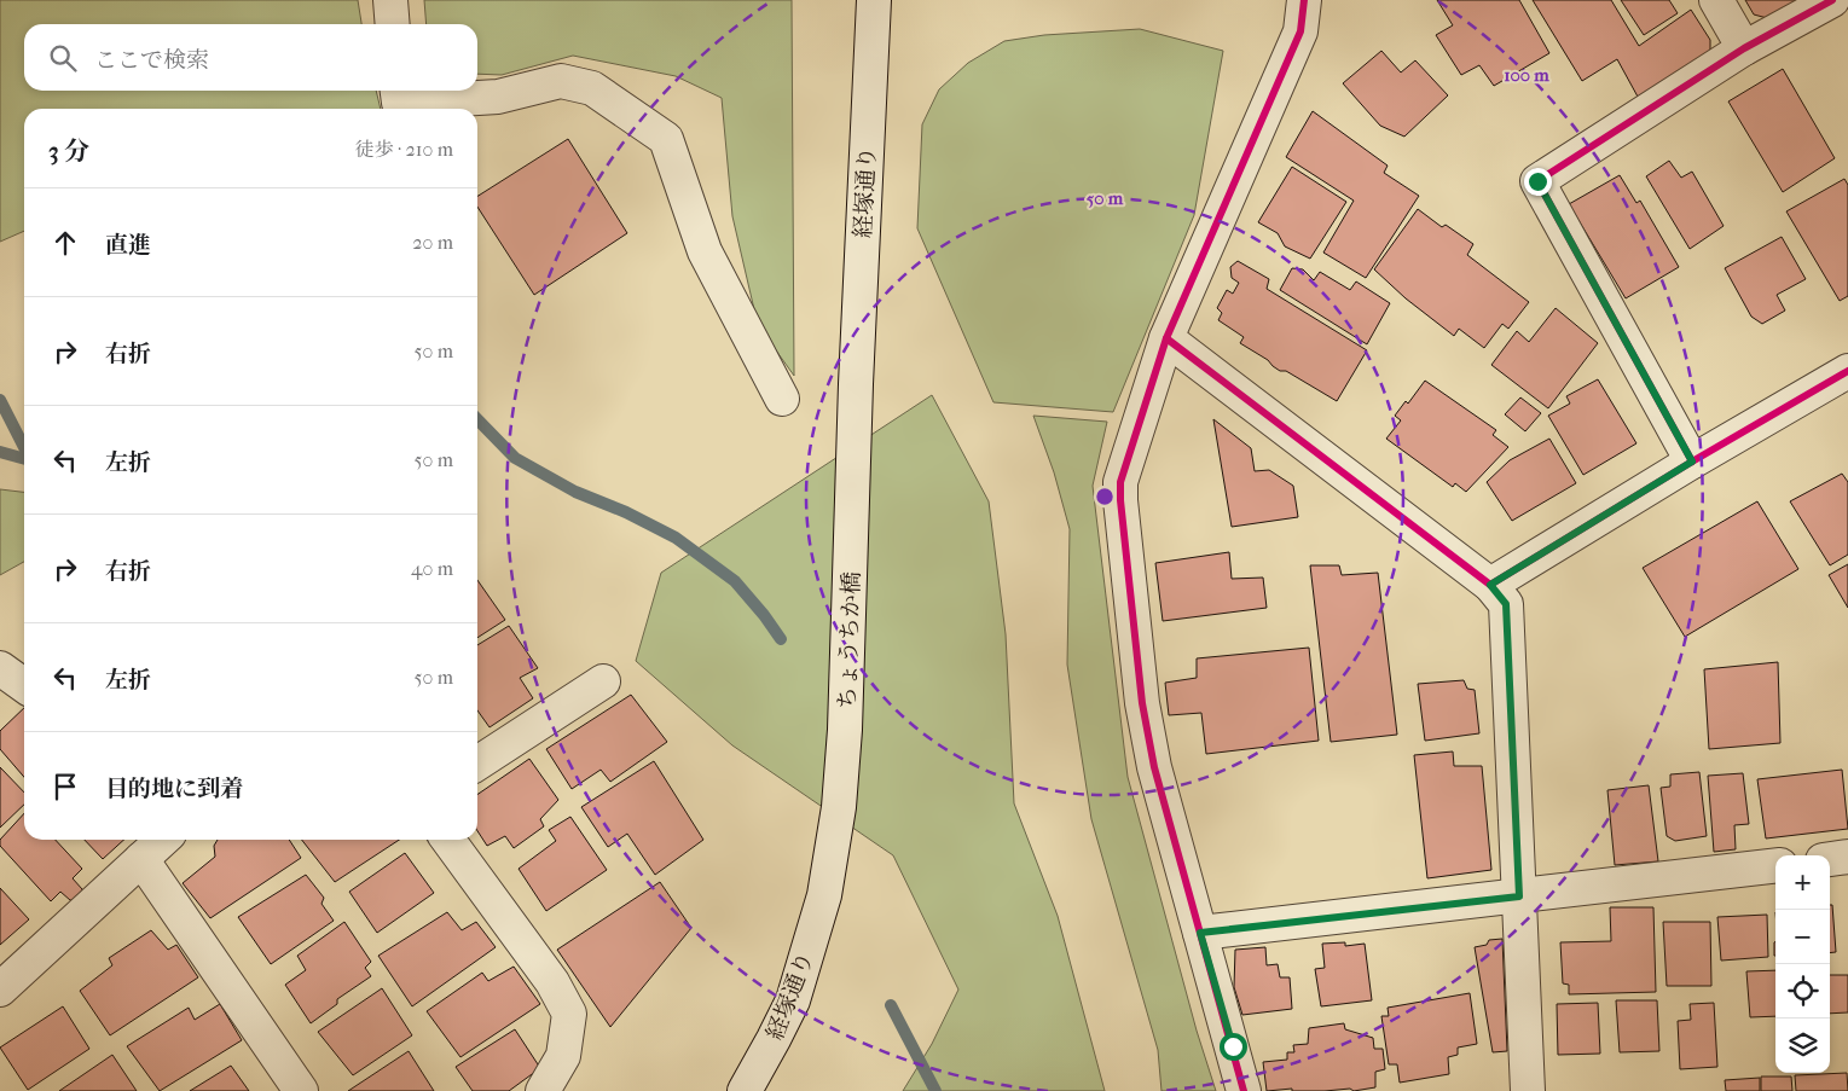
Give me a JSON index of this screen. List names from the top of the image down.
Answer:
{
  "streets": {
    "street": ["経塚通り", "ちょうちか橋"]
  },
  "crossings": [
    ["経塚通り", "ちょうちか橋"]
  ],
  "page": {
    "search": "ここで検索",
    "heading": ["3 分", "徒歩 · 210 m"],
    "list": [
      ["直進", "20 m"],
      ["右折", "50 m"],
      ["左折", "50 m"],
      ["右折", "40 m"],
      ["左折", "50 m"],
      "目的地に到着"
    ],
    "map_buttons": ["+", "−"]
  },
  "rings": ["100 m", "50 m"]
}
